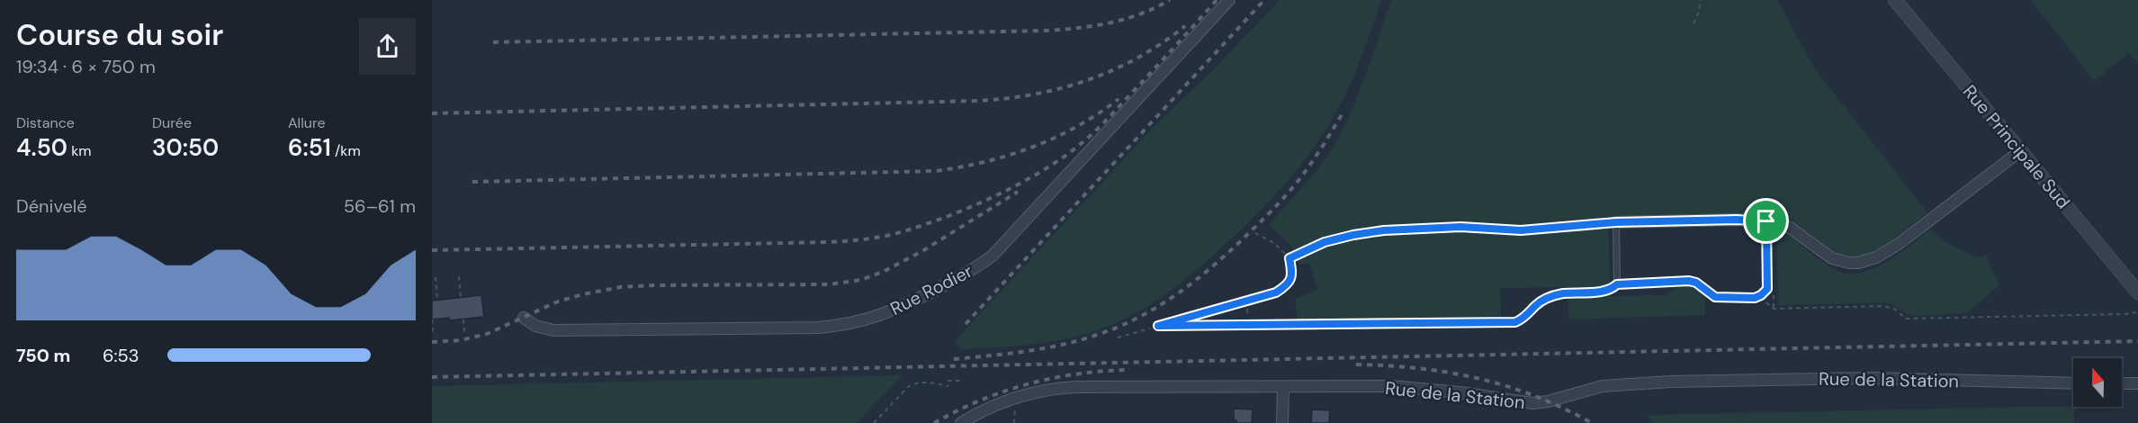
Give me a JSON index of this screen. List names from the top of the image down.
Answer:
{
  "streets": {
    "street": ["Rue Principale Sud", "Rue Rodier", "Rue de la Station"]
  },
  "north": "top",
  "page": {
    "heading": ["Course du soir", "19:34 · 6 × 750 m"],
    "stats": [
      ["Distance", "4.50 km"],
      ["Durée", "30:50"],
      ["Allure", "6:51 /km"]
    ],
    "chart": ["Dénivelé", "56–61 m"],
    "list": [
      {
        "name": "750 m",
        "note": "6:53"
      }
    ]
  }
}
